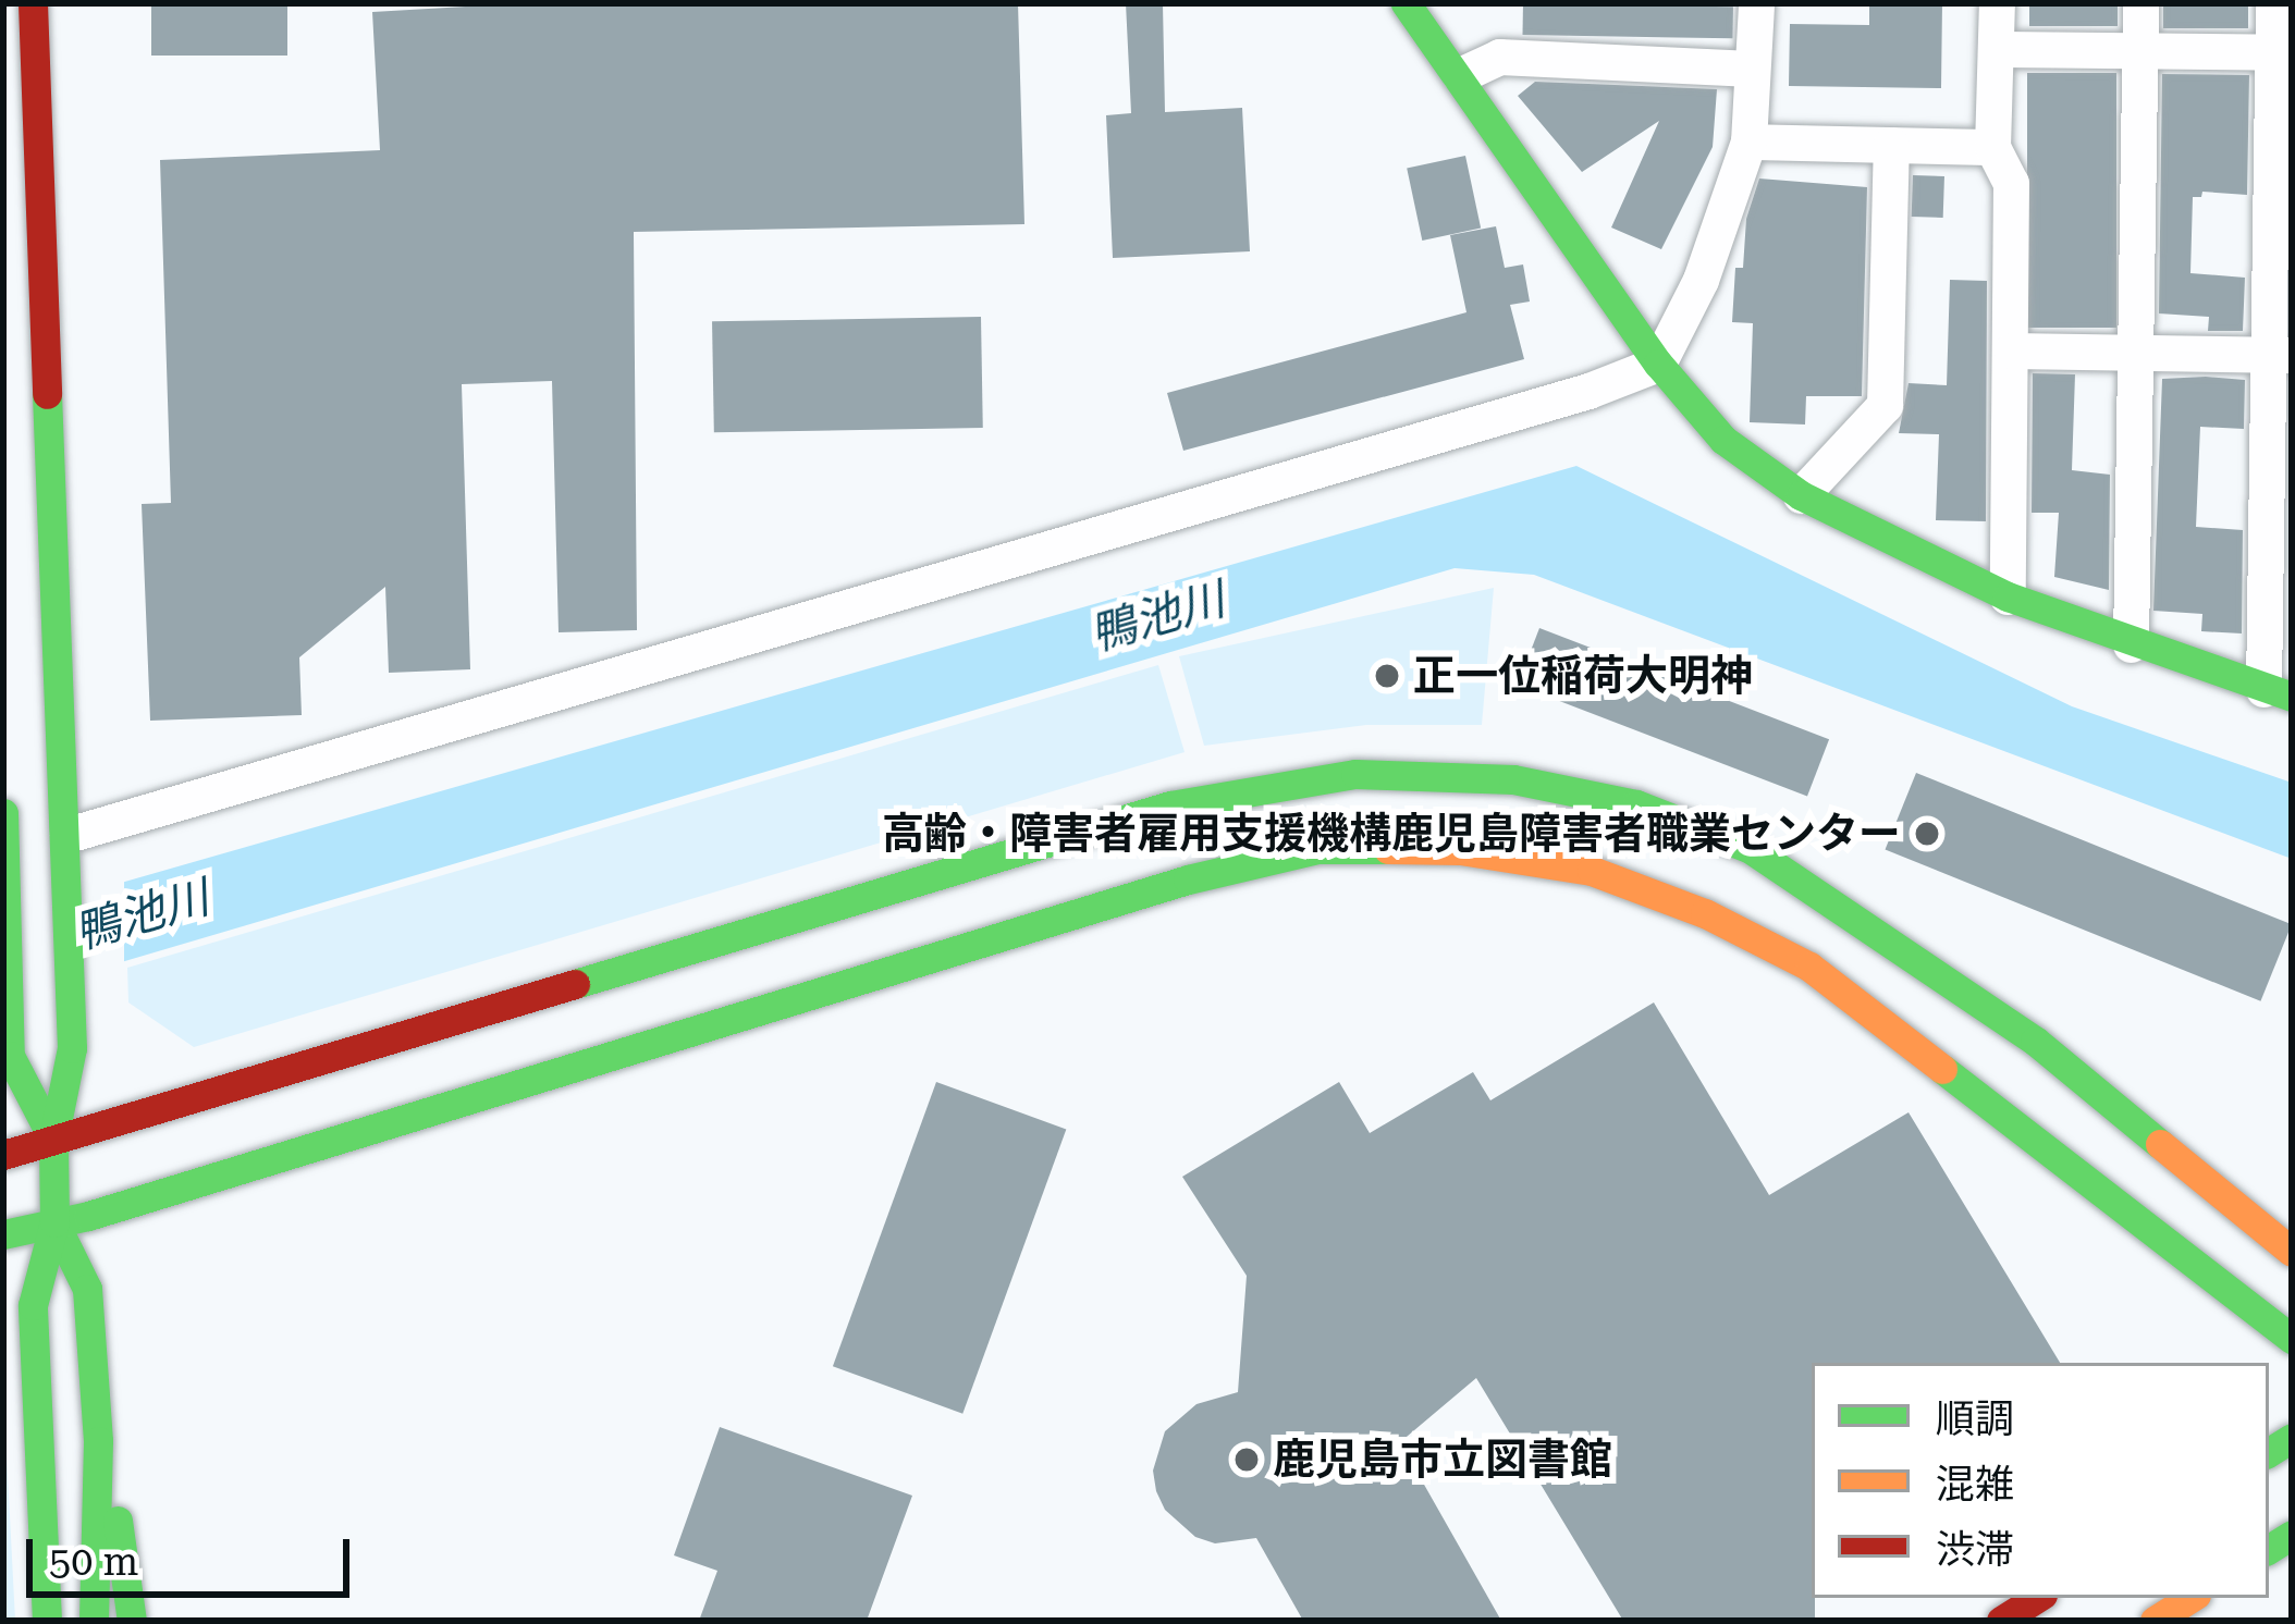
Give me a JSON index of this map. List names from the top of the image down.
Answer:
{
  "water": ["鴨池川"],
  "places": ["正一位稲荷大明神", "高齢・障害者雇用支援機構鹿児島障害者職業センター", "鹿児島市立図書館"],
  "legend": ["順調", "混雑", "渋滞"],
  "scale_bar": "50 m"
}
